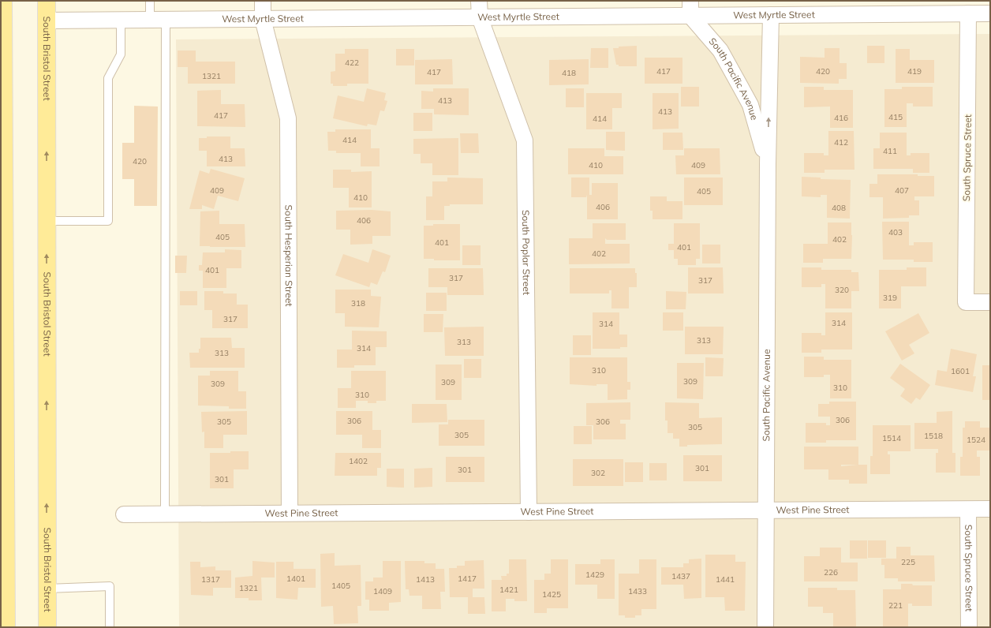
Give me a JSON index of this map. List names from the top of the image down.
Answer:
{
  "streets": {
    "main road": ["South Bristol Street"],
    "street": [
      "West Myrtle Street",
      "South Pacific Avenue",
      "South Spruce Street",
      "South Poplar Street",
      "South Hesperian Street",
      "West Pine Street"
    ]
  },
  "crossings": [
    ["West Myrtle Street", "South Bristol Street"],
    ["West Myrtle Street", "South Pacific Avenue"],
    ["West Myrtle Street", "South Spruce Street"],
    ["West Myrtle Street", "South Poplar Street"],
    ["West Myrtle Street", "South Hesperian Street"],
    ["South Pacific Avenue", "West Pine Street"],
    ["South Spruce Street", "West Pine Street"],
    ["South Poplar Street", "West Pine Street"],
    ["South Hesperian Street", "West Pine Street"]
  ],
  "house_numbers": [
    "422",
    "417",
    "420",
    "419",
    "417",
    "418",
    "1321",
    "413",
    "413",
    "417",
    "415",
    "416",
    "414",
    "414",
    "412",
    "411",
    "413",
    "420",
    "410",
    "409",
    "409",
    "407",
    "405",
    "410",
    "406",
    "408",
    "406",
    "403",
    "405",
    "402",
    "401",
    "401",
    "402",
    "401",
    "317",
    "317",
    "320",
    "319",
    "318",
    "317",
    "314",
    "314",
    "313",
    "313",
    "314",
    "313",
    "310",
    "1601",
    "309",
    "309",
    "309",
    "310",
    "310",
    "306",
    "306",
    "305",
    "306",
    "305",
    "305",
    "1518",
    "1514",
    "1524",
    "1402",
    "301",
    "301",
    "302",
    "301",
    "225",
    "226",
    "1429",
    "1437",
    "1401",
    "1417",
    "1317",
    "1413",
    "1441",
    "1405",
    "1321",
    "1421",
    "1409",
    "1433",
    "1425",
    "221"
  ]
}
